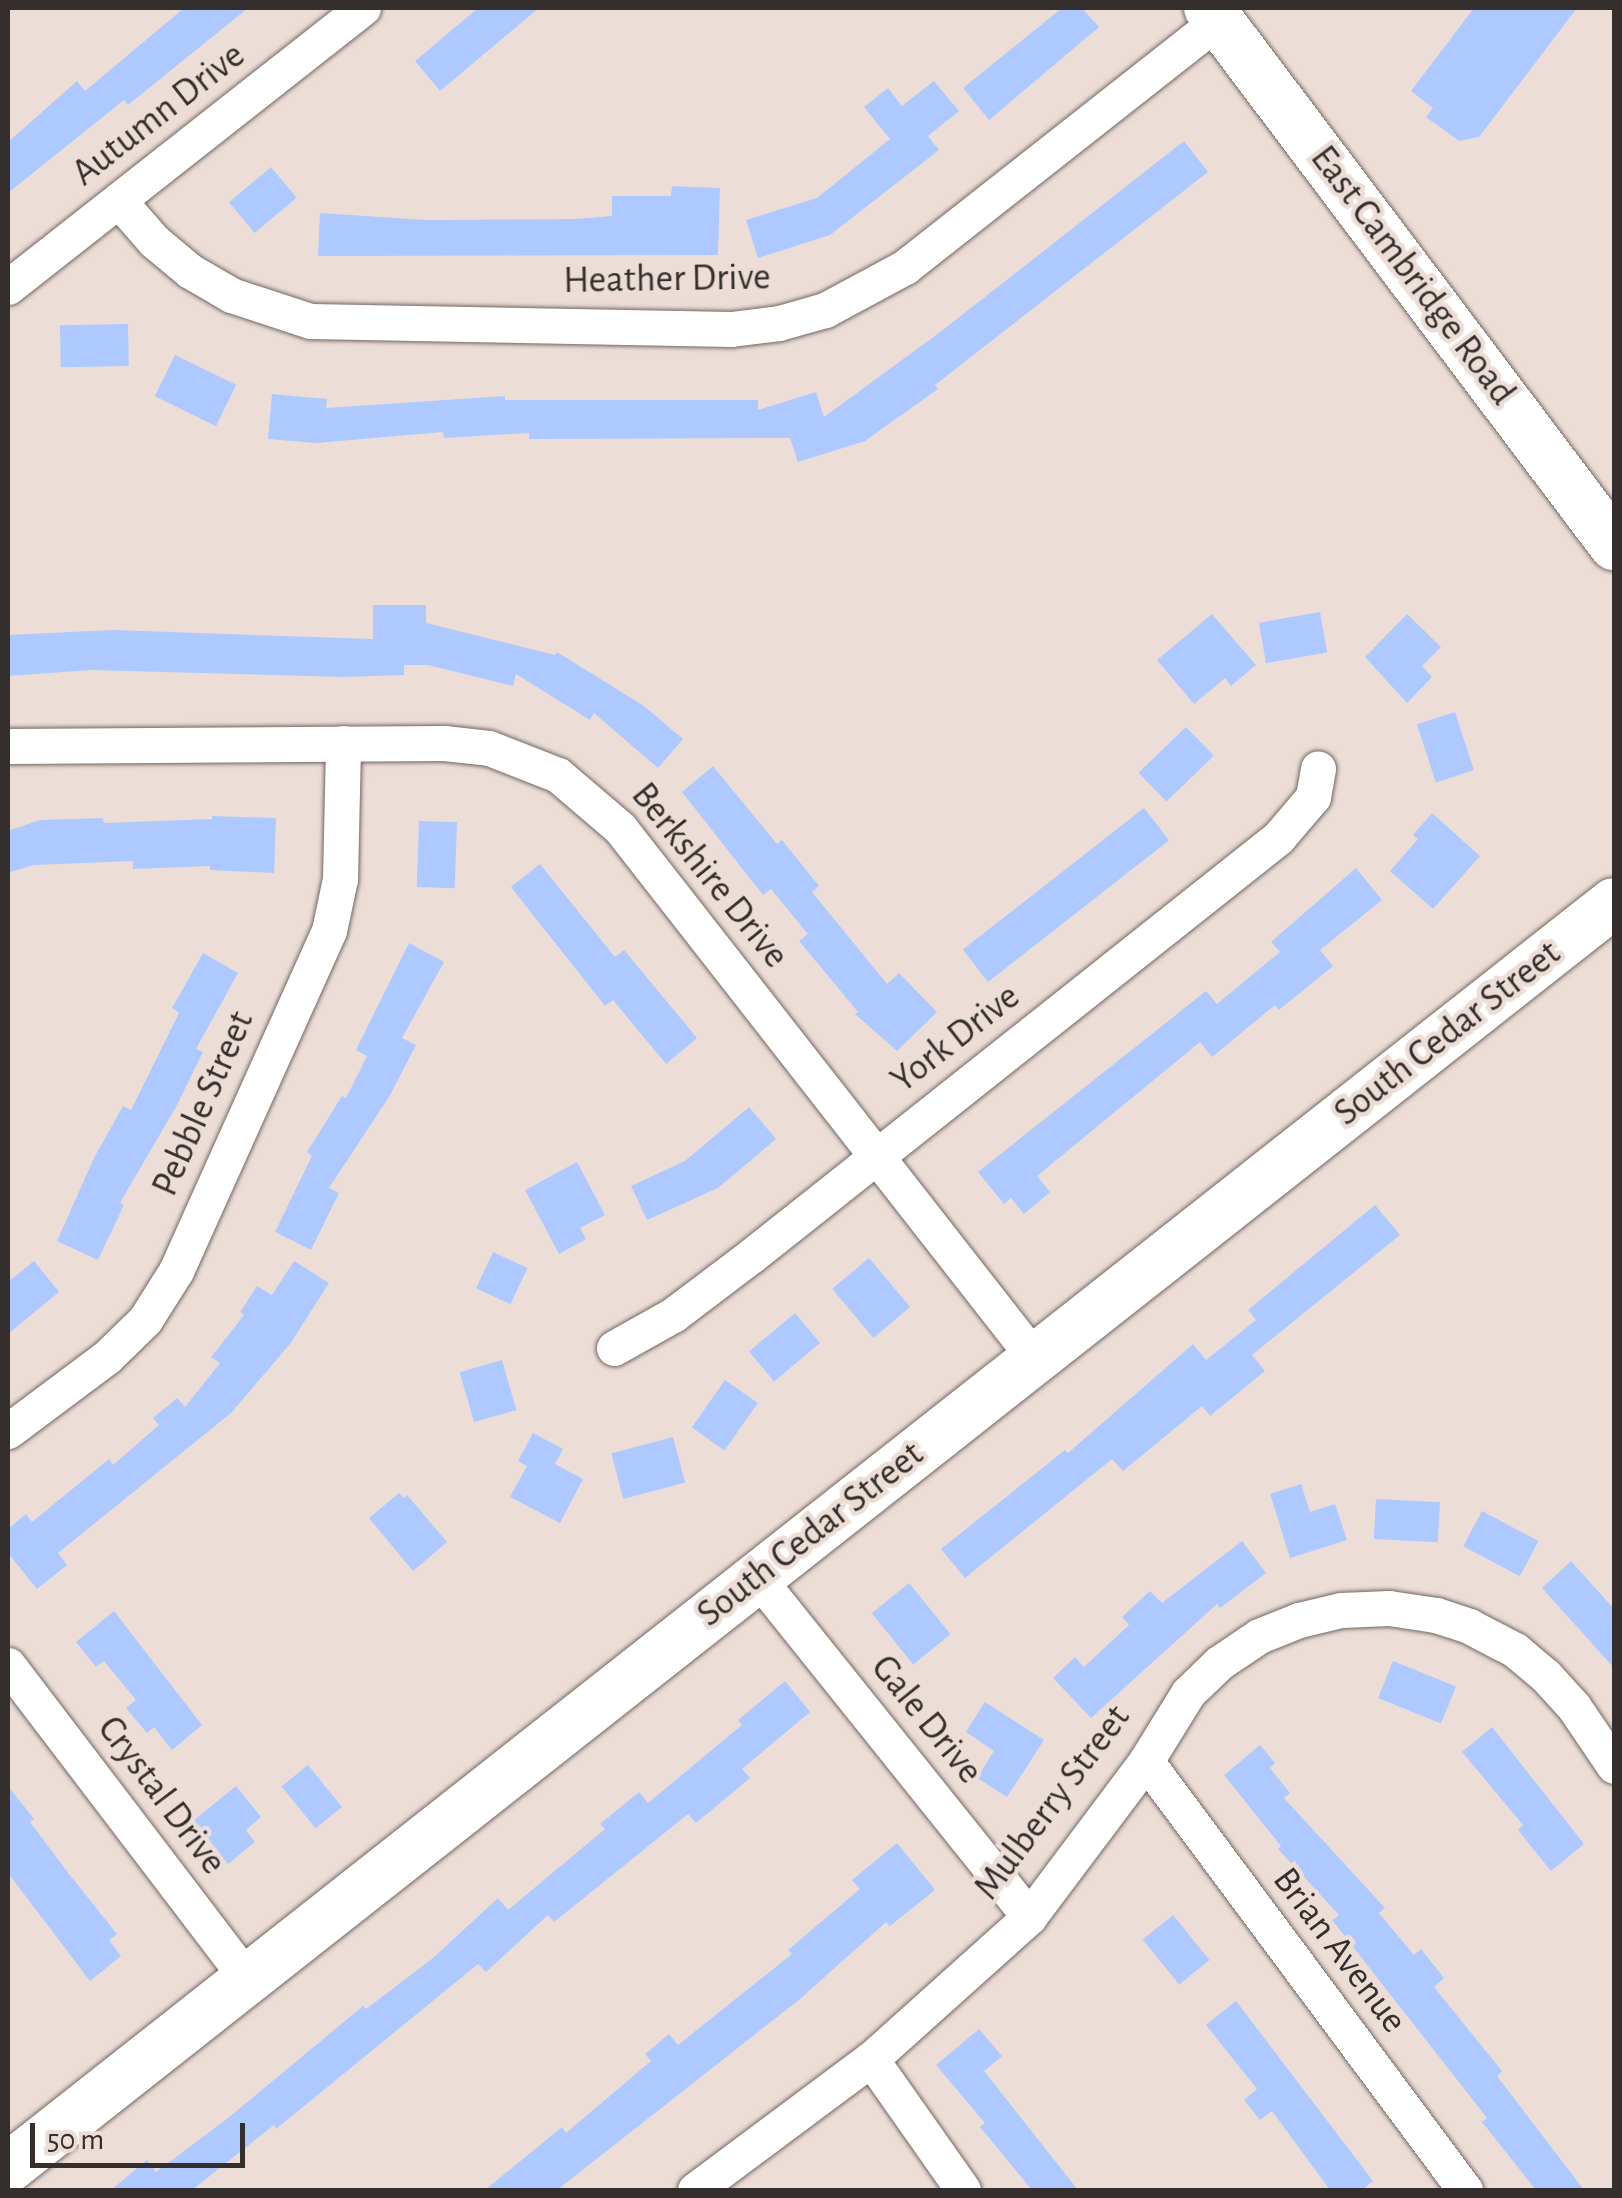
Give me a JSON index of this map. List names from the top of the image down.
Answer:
{
  "streets": {
    "main road": ["East Cambridge Road", "South Cedar Street"],
    "street": [
      "Autumn Drive",
      "Heather Drive",
      "Berkshire Drive",
      "York Drive",
      "Pebble Street",
      "Gale Drive",
      "Crystal Drive",
      "Mulberry Street",
      "Brian Avenue"
    ]
  },
  "crossings": [
    ["Autumn Drive", "Heather Drive"],
    ["East Cambridge Road", "Heather Drive"],
    ["Berkshire Drive", "South Cedar Street"],
    ["Berkshire Drive", "York Drive"],
    ["Berkshire Drive", "Pebble Street"],
    ["South Cedar Street", "Gale Drive"],
    ["South Cedar Street", "Crystal Drive"],
    ["Gale Drive", "Mulberry Street"],
    ["Mulberry Street", "Brian Avenue"]
  ],
  "scale_bar": "50 m"
}
